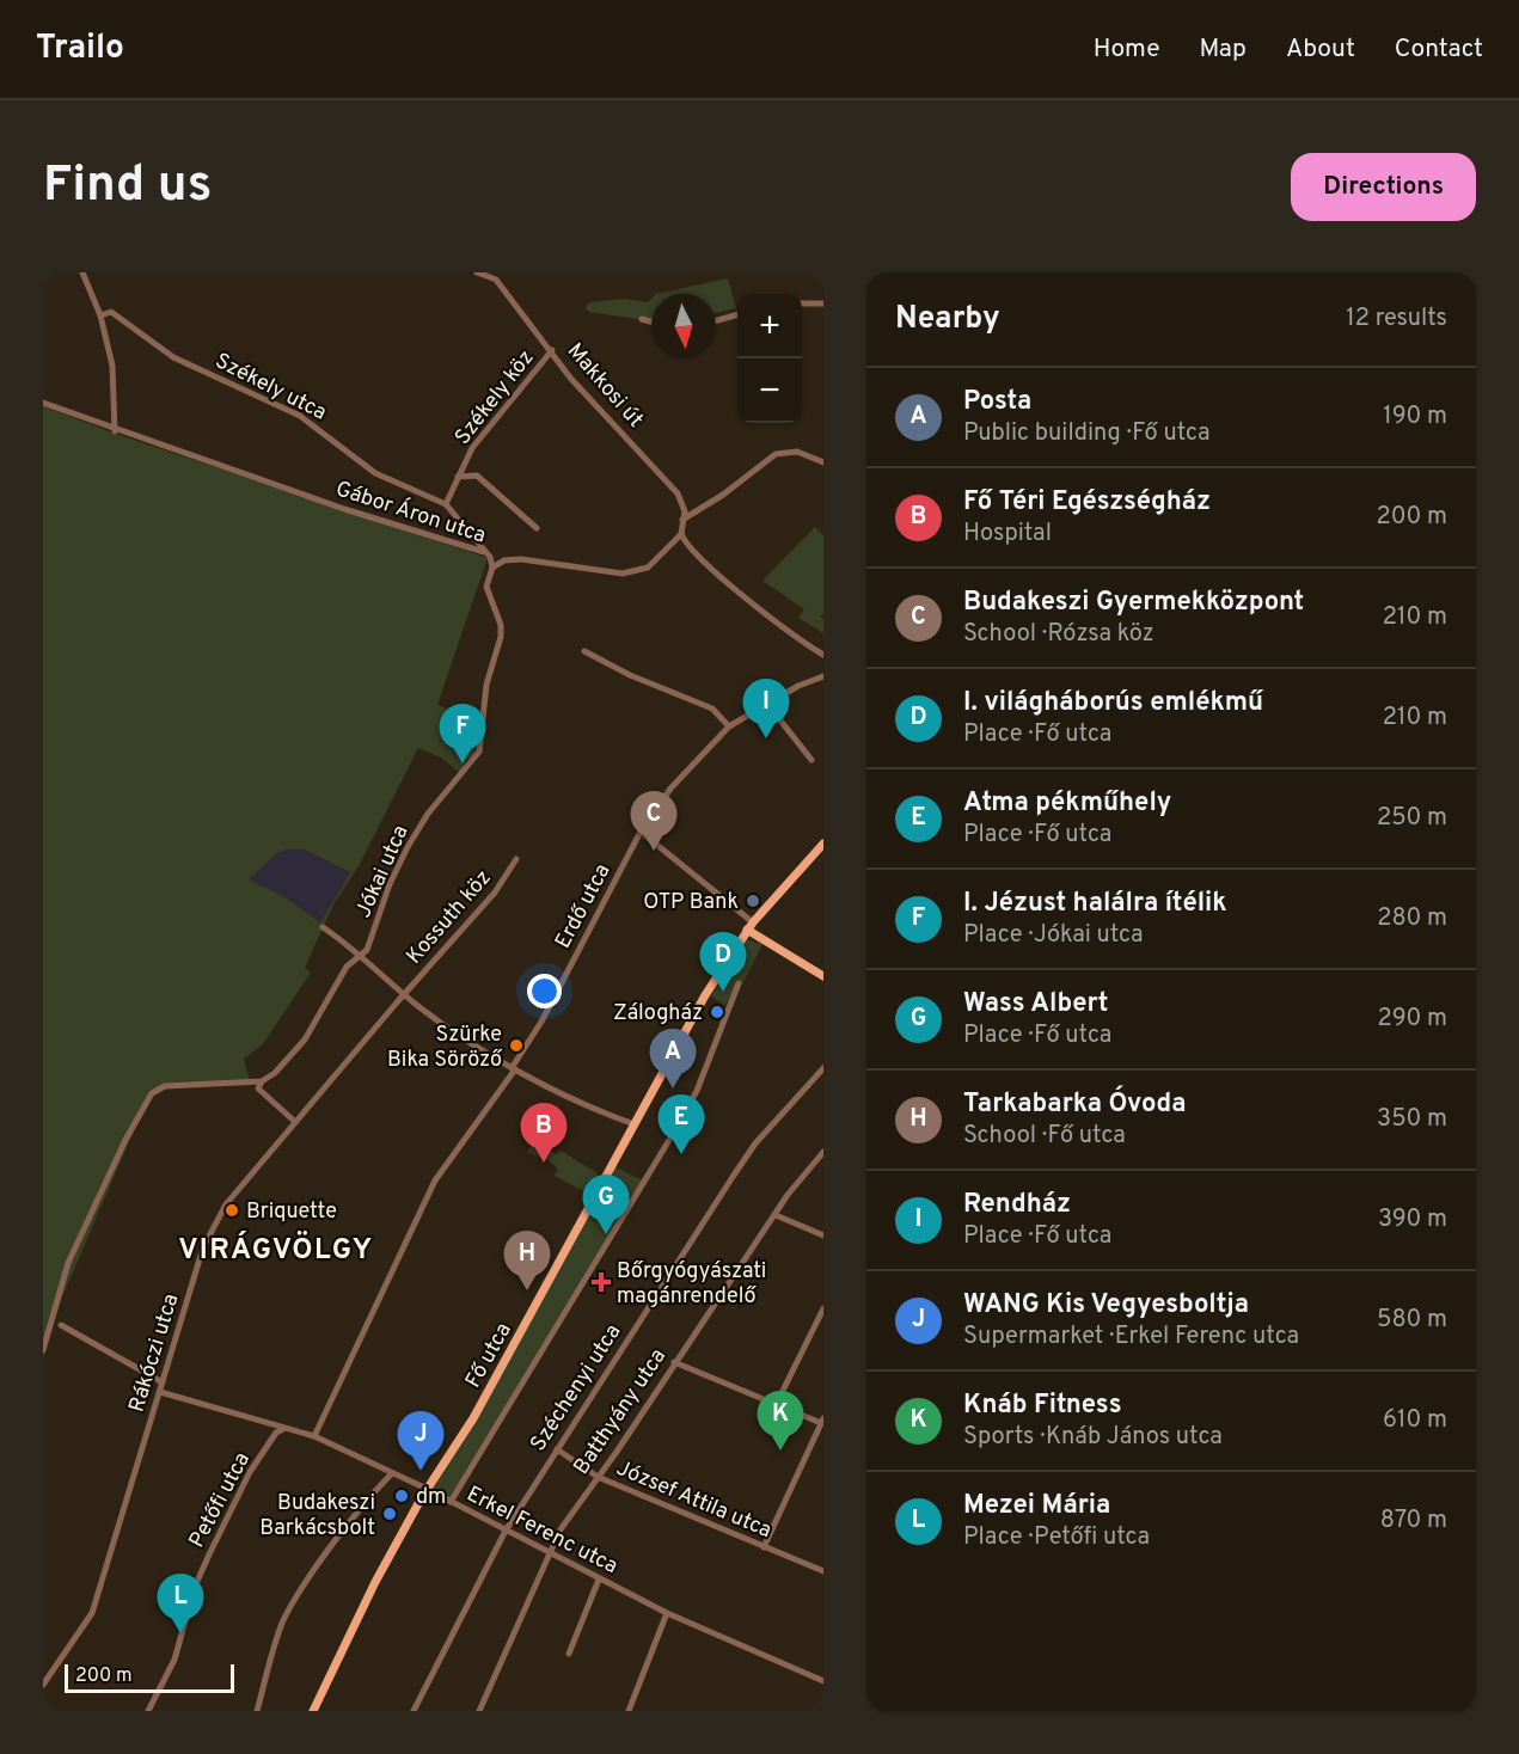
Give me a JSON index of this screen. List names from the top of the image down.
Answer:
{
  "streets": {
    "main road": ["Fő utca"],
    "street": [
      "Makkosi út",
      "Székely utca",
      "Székely köz",
      "Gábor Áron utca",
      "Jókai utca",
      "Erdő utca",
      "Kossuth köz",
      "Rákóczi utca",
      "Széchenyi utca",
      "Batthyány utca",
      "József Attila utca",
      "Petőfi utca",
      "Erkel Ferenc utca"
    ]
  },
  "crossings": [
    ["Makkosi út", "Székely köz"],
    ["Makkosi út", "Gábor Áron utca"],
    ["Székely utca", "Székely köz"],
    ["Székely utca", "Gábor Áron utca"],
    ["Gábor Áron utca", "Jókai utca"],
    ["Kossuth köz", "Rákóczi utca"],
    ["Rákóczi utca", "Erkel Ferenc utca"],
    ["Fő utca", "Erkel Ferenc utca"],
    ["Széchenyi utca", "József Attila utca"],
    ["Széchenyi utca", "Erkel Ferenc utca"],
    ["Batthyány utca", "József Attila utca"],
    ["Batthyány utca", "Erkel Ferenc utca"],
    ["Petőfi utca", "Erkel Ferenc utca"]
  ],
  "districts": ["VIRÁGVÖLGY"],
  "places": {
    "other": [
      "OTP Bank",
      "Zálogház",
      "Szürke Bika Söröző",
      "Briquette",
      "dm",
      "Budakeszi Barkácsbolt"
    ],
    "health": ["Bőrgyógyászati magánrendelő"]
  },
  "scale_bar": "200 m",
  "north": "bottom",
  "page": {
    "header": "Trailo",
    "nav": [
      "Home",
      "Map",
      "About",
      "Contact"
    ],
    "buttons": "Directions",
    "title": "Find us",
    "heading": ["Nearby", "12 results"],
    "map_buttons": ["+", "−"],
    "list": [
      {
        "mark": "A",
        "name": "Posta",
        "note": "Public building · Fő utca",
        "value": "190 m"
      },
      {
        "mark": "B",
        "name": "Fő Téri Egészségház",
        "note": "Hospital",
        "value": "200 m"
      },
      {
        "mark": "C",
        "name": "Budakeszi Gyermekközpont",
        "note": "School · Rózsa köz",
        "value": "210 m"
      },
      {
        "mark": "D",
        "name": "I. világháborús emlékmű",
        "note": "Place · Fő utca",
        "value": "210 m"
      },
      {
        "mark": "E",
        "name": "Atma pékműhely",
        "note": "Place · Fő utca",
        "value": "250 m"
      },
      {
        "mark": "F",
        "name": "I. Jézust halálra ítélik",
        "note": "Place · Jókai utca",
        "value": "280 m"
      },
      {
        "mark": "G",
        "name": "Wass Albert",
        "note": "Place · Fő utca",
        "value": "290 m"
      },
      {
        "mark": "H",
        "name": "Tarkabarka Óvoda",
        "note": "School · Fő utca",
        "value": "350 m"
      },
      {
        "mark": "I",
        "name": "Rendház",
        "note": "Place · Fő utca",
        "value": "390 m"
      },
      {
        "mark": "J",
        "name": "WANG Kis Vegyesboltja",
        "note": "Supermarket · Erkel Ferenc utca",
        "value": "580 m"
      },
      {
        "mark": "K",
        "name": "Knáb Fitness",
        "note": "Sports · Knáb János utca",
        "value": "610 m"
      },
      {
        "mark": "L",
        "name": "Mezei Mária",
        "note": "Place · Petőfi utca",
        "value": "870 m"
      }
    ],
    "pins": [
      "I",
      "F",
      "C",
      "D",
      "A",
      "E",
      "B",
      "G",
      "H",
      "K",
      "J",
      "L"
    ],
    "scale": "200 m"
  }
}
